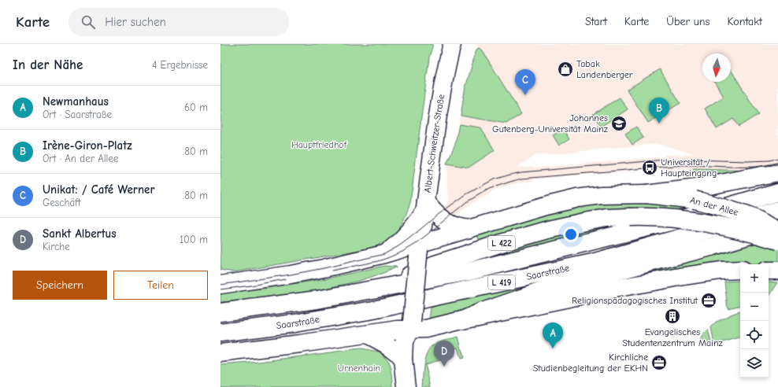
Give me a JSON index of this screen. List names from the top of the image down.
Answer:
{
  "streets": {
    "main road": [
      "Albert-Schweitzer-Straße",
      "An der Allee",
      "L 422",
      "Saarstraße",
      "L 419"
    ]
  },
  "crossings": [
    ["L 422", "Saarstraße"]
  ],
  "parks": ["Hauptfriedhof", "Urnenhain"],
  "places": {
    "shop": ["Tabak Landenberger"],
    "school or university": ["Johannes Gutenberg-Universität Mainz"],
    "bus stop": ["Universität / Haupteingang"],
    "office": ["Religionspädagogisches Institut", "Kirchliche Studienbegleitung der EKHN"],
    "building": ["Evangelisches Studentenzentrum Mainz"]
  },
  "north": "bottom",
  "page": {
    "header": "Karte",
    "search": "Hier suchen",
    "nav": [
      "Start",
      "Karte",
      "Über uns",
      "Kontakt"
    ],
    "heading": ["In der Nähe", "4 Ergebnisse"],
    "pins": [
      "C",
      "B",
      "A",
      "D"
    ],
    "list": [
      {
        "mark": "A",
        "name": "Newmanhaus",
        "note": "Ort · Saarstraße",
        "value": "60 m"
      },
      {
        "mark": "B",
        "name": "Irène-Giron-Platz",
        "note": "Ort · An der Allee",
        "value": "80 m"
      },
      {
        "mark": "C",
        "name": "Unikat: / Café Werner",
        "note": "Geschäft",
        "value": "80 m"
      },
      {
        "mark": "D",
        "name": "Sankt Albertus",
        "note": "Kirche",
        "value": "100 m"
      }
    ],
    "buttons": ["Speichern", "Teilen"],
    "map_buttons": ["+", "−"]
  }
}
